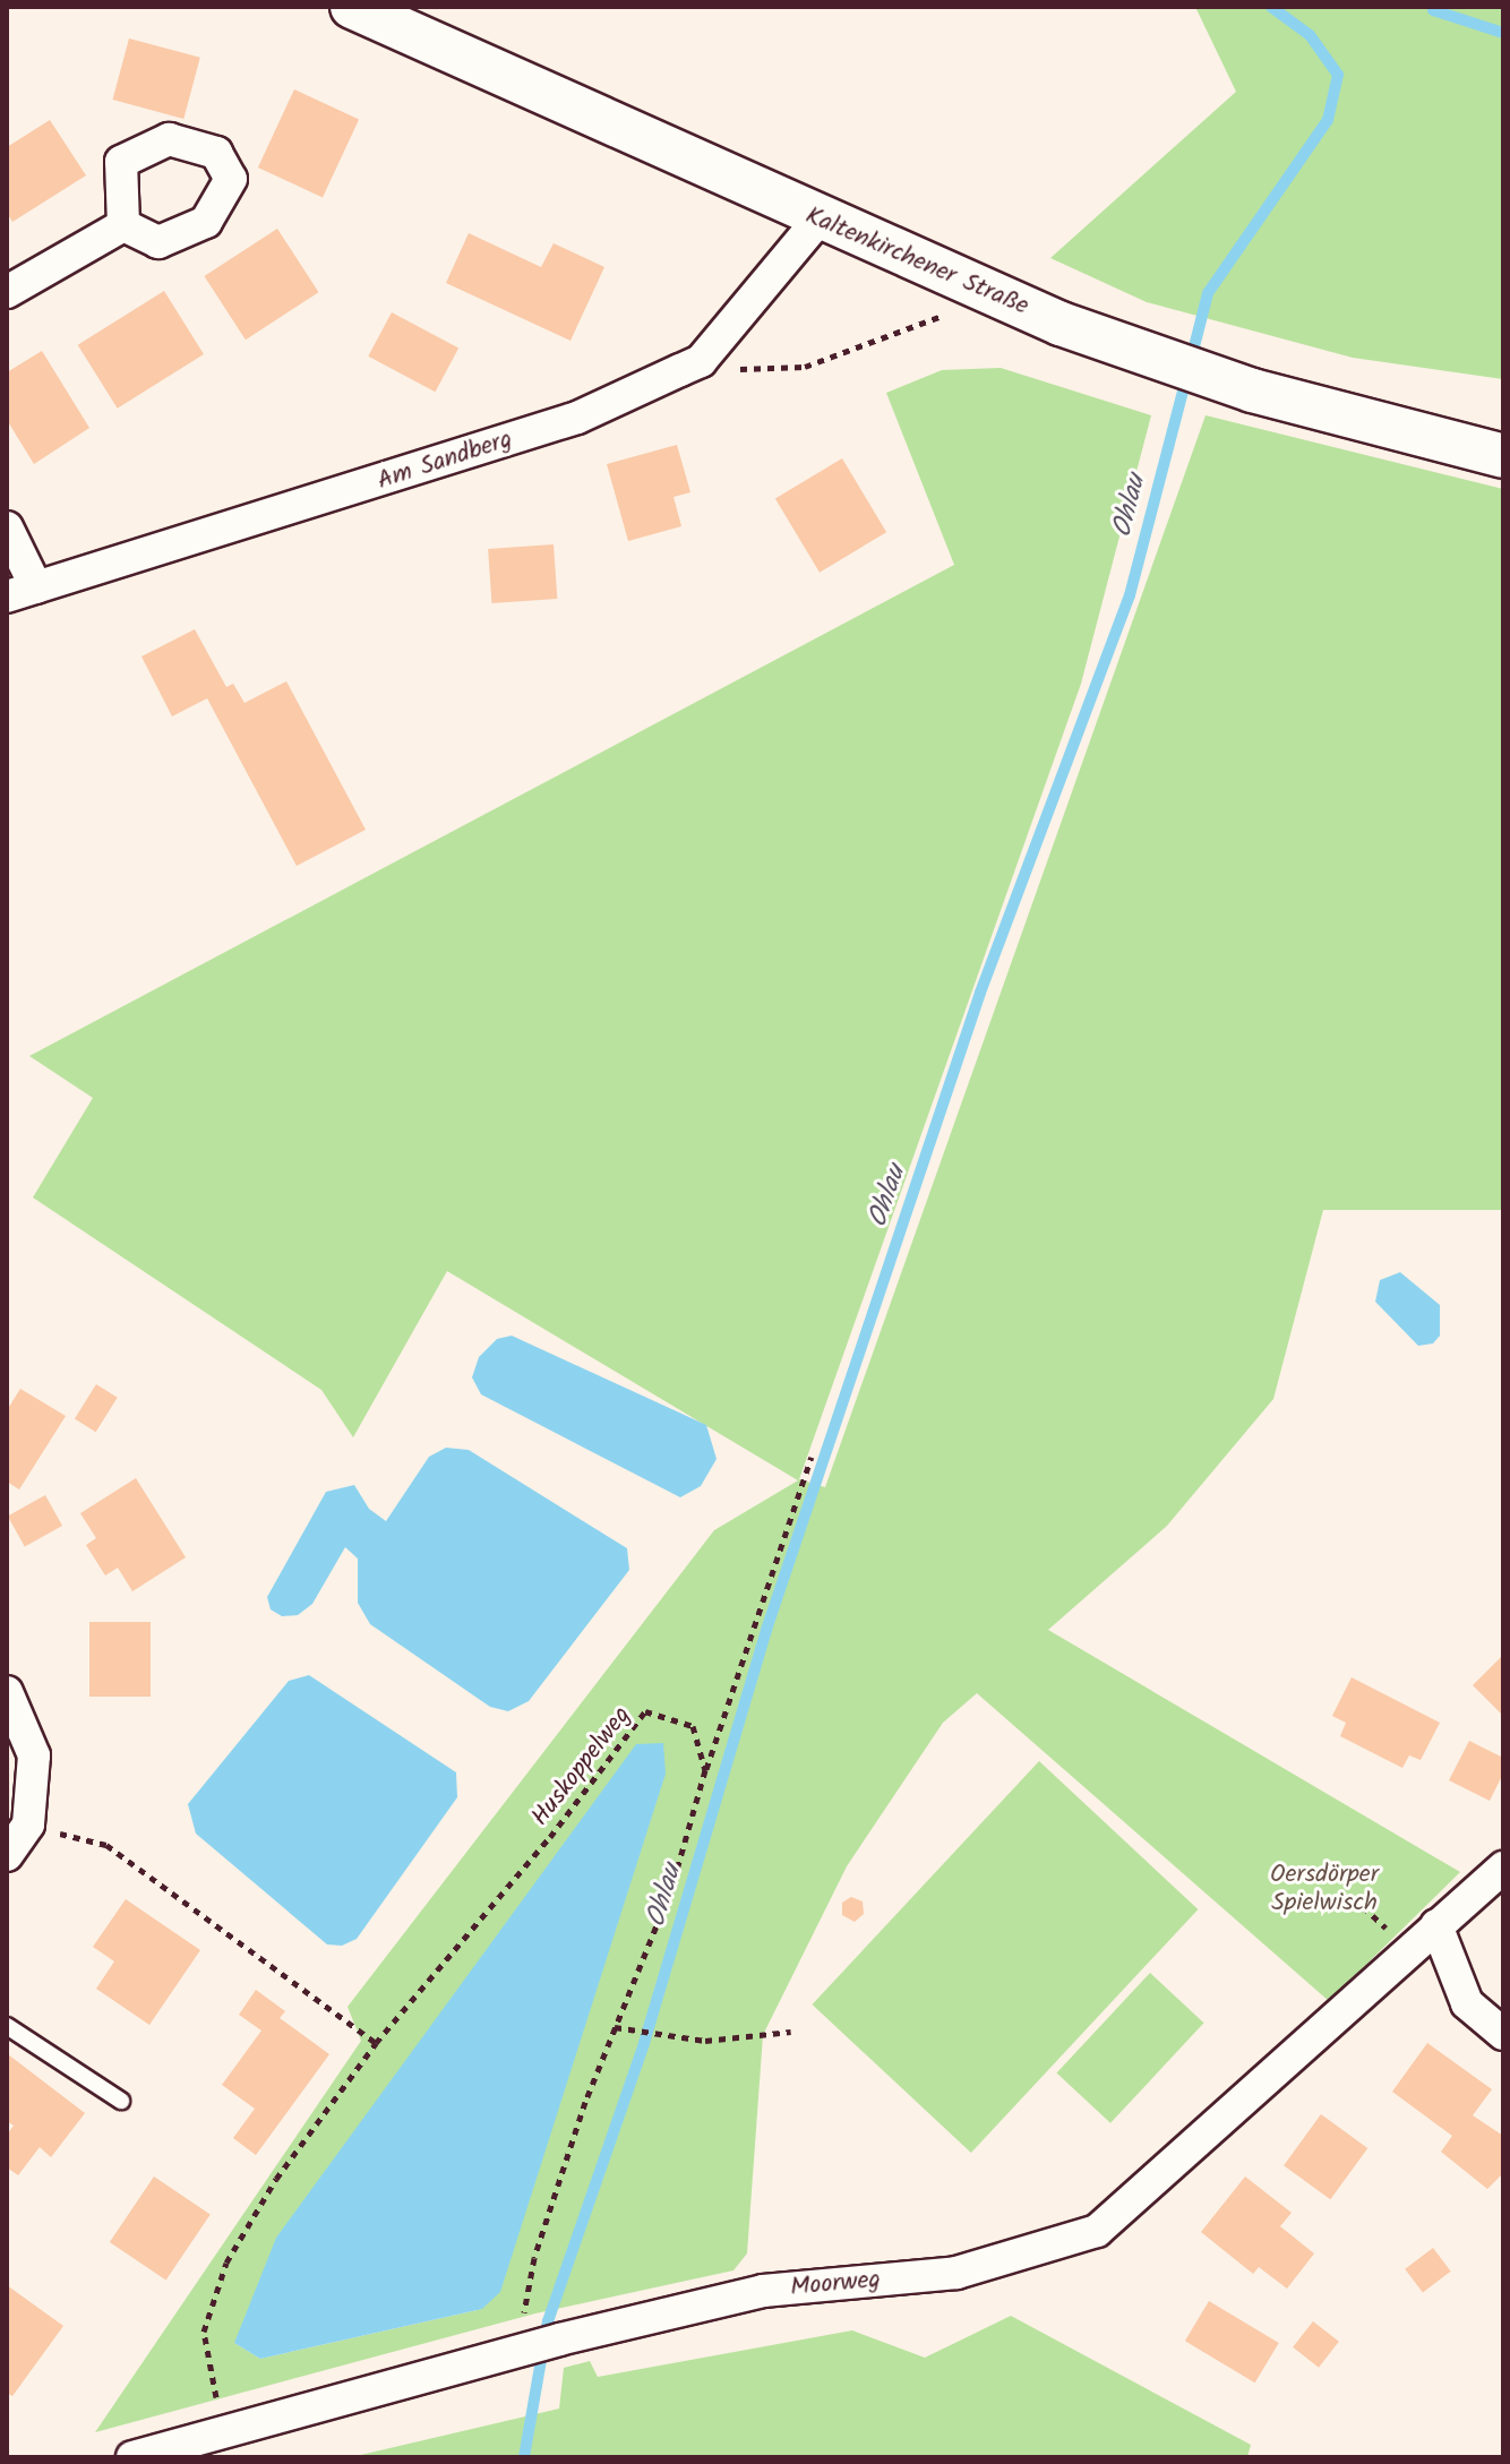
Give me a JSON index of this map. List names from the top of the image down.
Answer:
{
  "streets": {
    "main road": ["Kaltenkirchener Straße"],
    "street": ["Am Sandberg", "Moorweg"],
    "path": ["Huskoppelweg"]
  },
  "crossings": [
    ["Kaltenkirchener Straße", "Am Sandberg"],
    ["Huskoppelweg", "Moorweg"]
  ],
  "water": ["Ohlau"],
  "parks": ["Oersdörper Spielwisch"]
}
